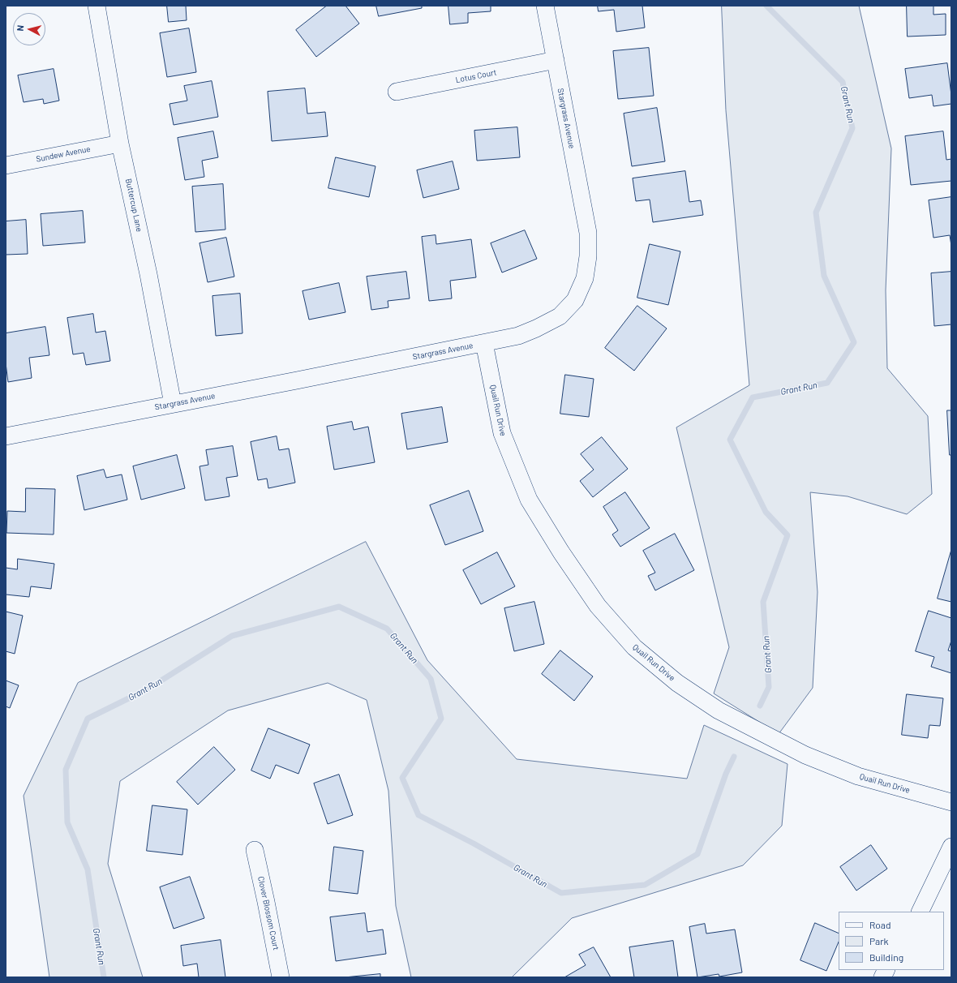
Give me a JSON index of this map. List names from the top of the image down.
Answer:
{
  "streets": {
    "street": [
      "Lotus Court",
      "Stargrass Avenue",
      "Sundew Avenue",
      "Buttercup Lane",
      "Quail Run Drive",
      "Clover Blossom Court"
    ]
  },
  "crossings": [
    ["Lotus Court", "Stargrass Avenue"],
    ["Stargrass Avenue", "Buttercup Lane"],
    ["Stargrass Avenue", "Quail Run Drive"],
    ["Sundew Avenue", "Buttercup Lane"]
  ],
  "water": ["Grant Run"],
  "legend": ["Road", "Park", "Building"],
  "north": "left"
}
